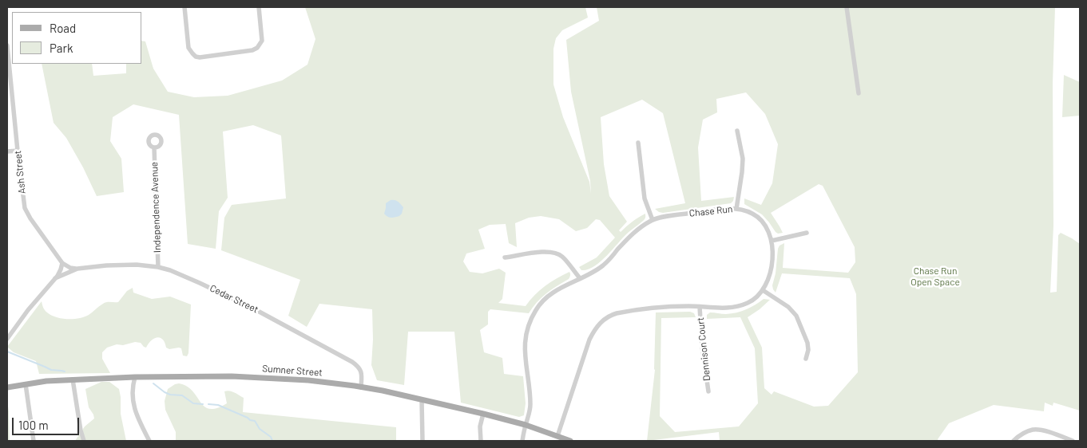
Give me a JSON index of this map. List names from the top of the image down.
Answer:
{
  "streets": {
    "main road": ["Sumner Street"],
    "street": [
      "Ash Street",
      "Independence Avenue",
      "Chase Run",
      "Cedar Street",
      "Dennison Court"
    ]
  },
  "crossings": [
    ["Ash Street", "Cedar Street"],
    ["Independence Avenue", "Cedar Street"],
    ["Chase Run", "Dennison Court"],
    ["Chase Run", "Sumner Street"],
    ["Cedar Street", "Sumner Street"]
  ],
  "parks": ["Chase Run Open Space"],
  "legend": ["Road", "Park"],
  "scale_bar": "100 m"
}
